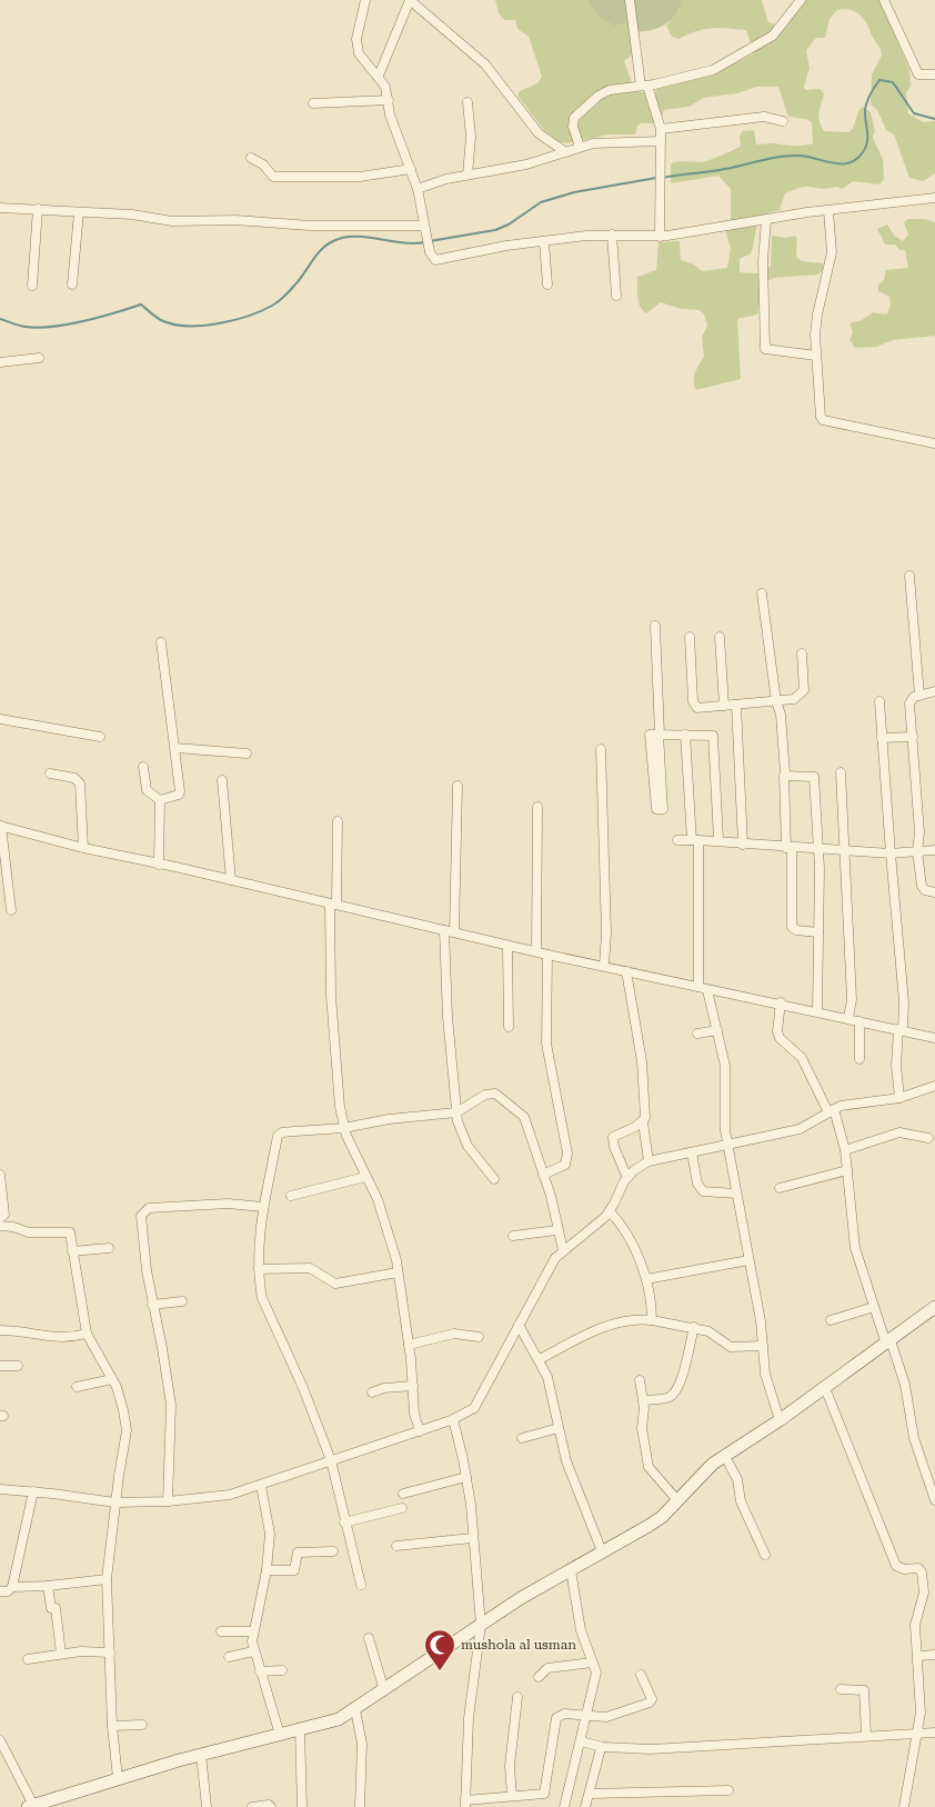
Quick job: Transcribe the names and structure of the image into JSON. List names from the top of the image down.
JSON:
{
  "places": {
    "mosque": ["mushola al usman"]
  }
}
